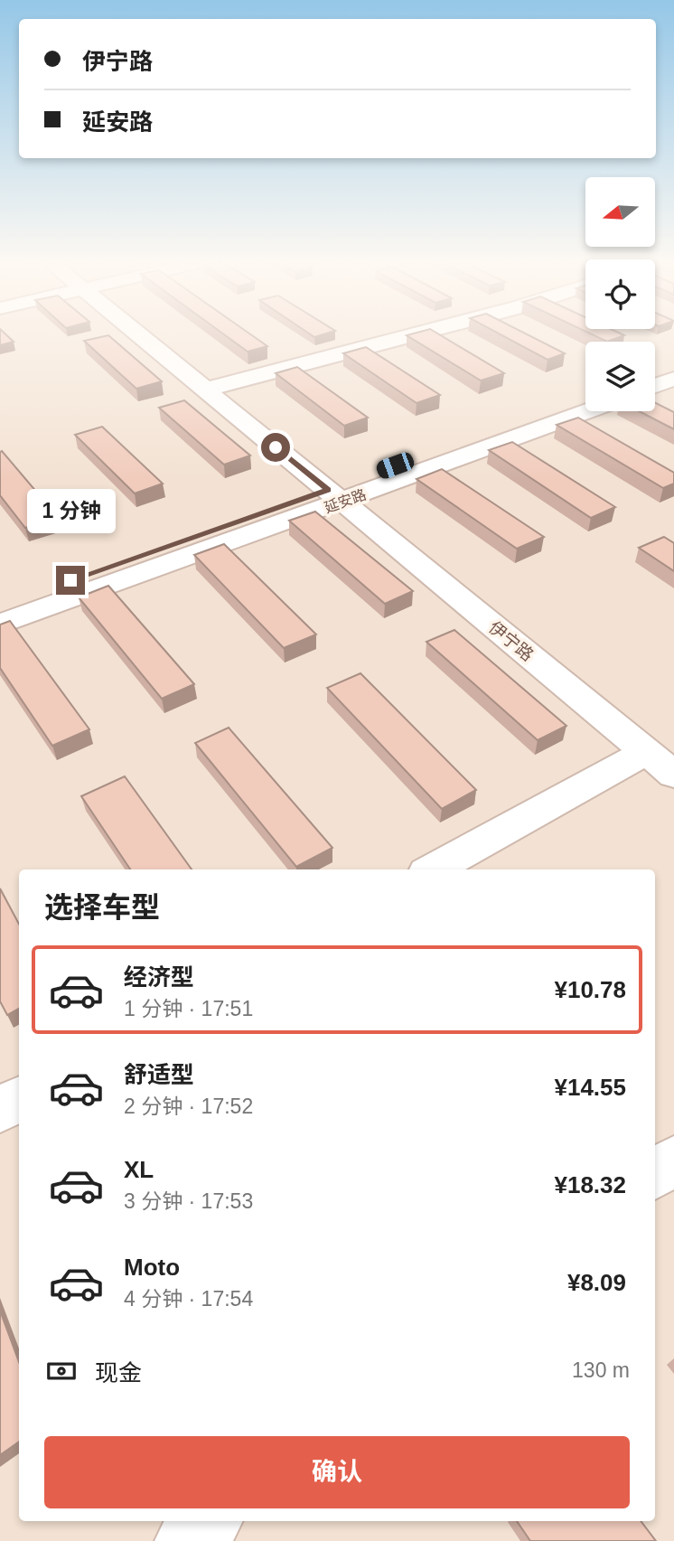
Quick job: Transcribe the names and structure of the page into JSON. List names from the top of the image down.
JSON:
{
  "streets": {
    "street": ["延安路", "伊宁路"]
  },
  "crossings": [
    ["延安路", "伊宁路"]
  ],
  "north": "left",
  "page": {
    "banner": ["伊宁路", "延安路"],
    "bubble": "1 分钟",
    "heading": "选择车型",
    "list": [
      {
        "name": "经济型",
        "note": "1 分钟 · 17:51",
        "value": "¥10.78"
      },
      {
        "name": "舒适型",
        "note": "2 分钟 · 17:52",
        "value": "¥14.55"
      },
      {
        "name": "XL",
        "note": "3 分钟 · 17:53",
        "value": "¥18.32"
      },
      {
        "name": "Moto",
        "note": "4 分钟 · 17:54",
        "value": "¥8.09"
      }
    ],
    "pay": ["现金", "130 m"],
    "buttons": "确认"
  }
}
